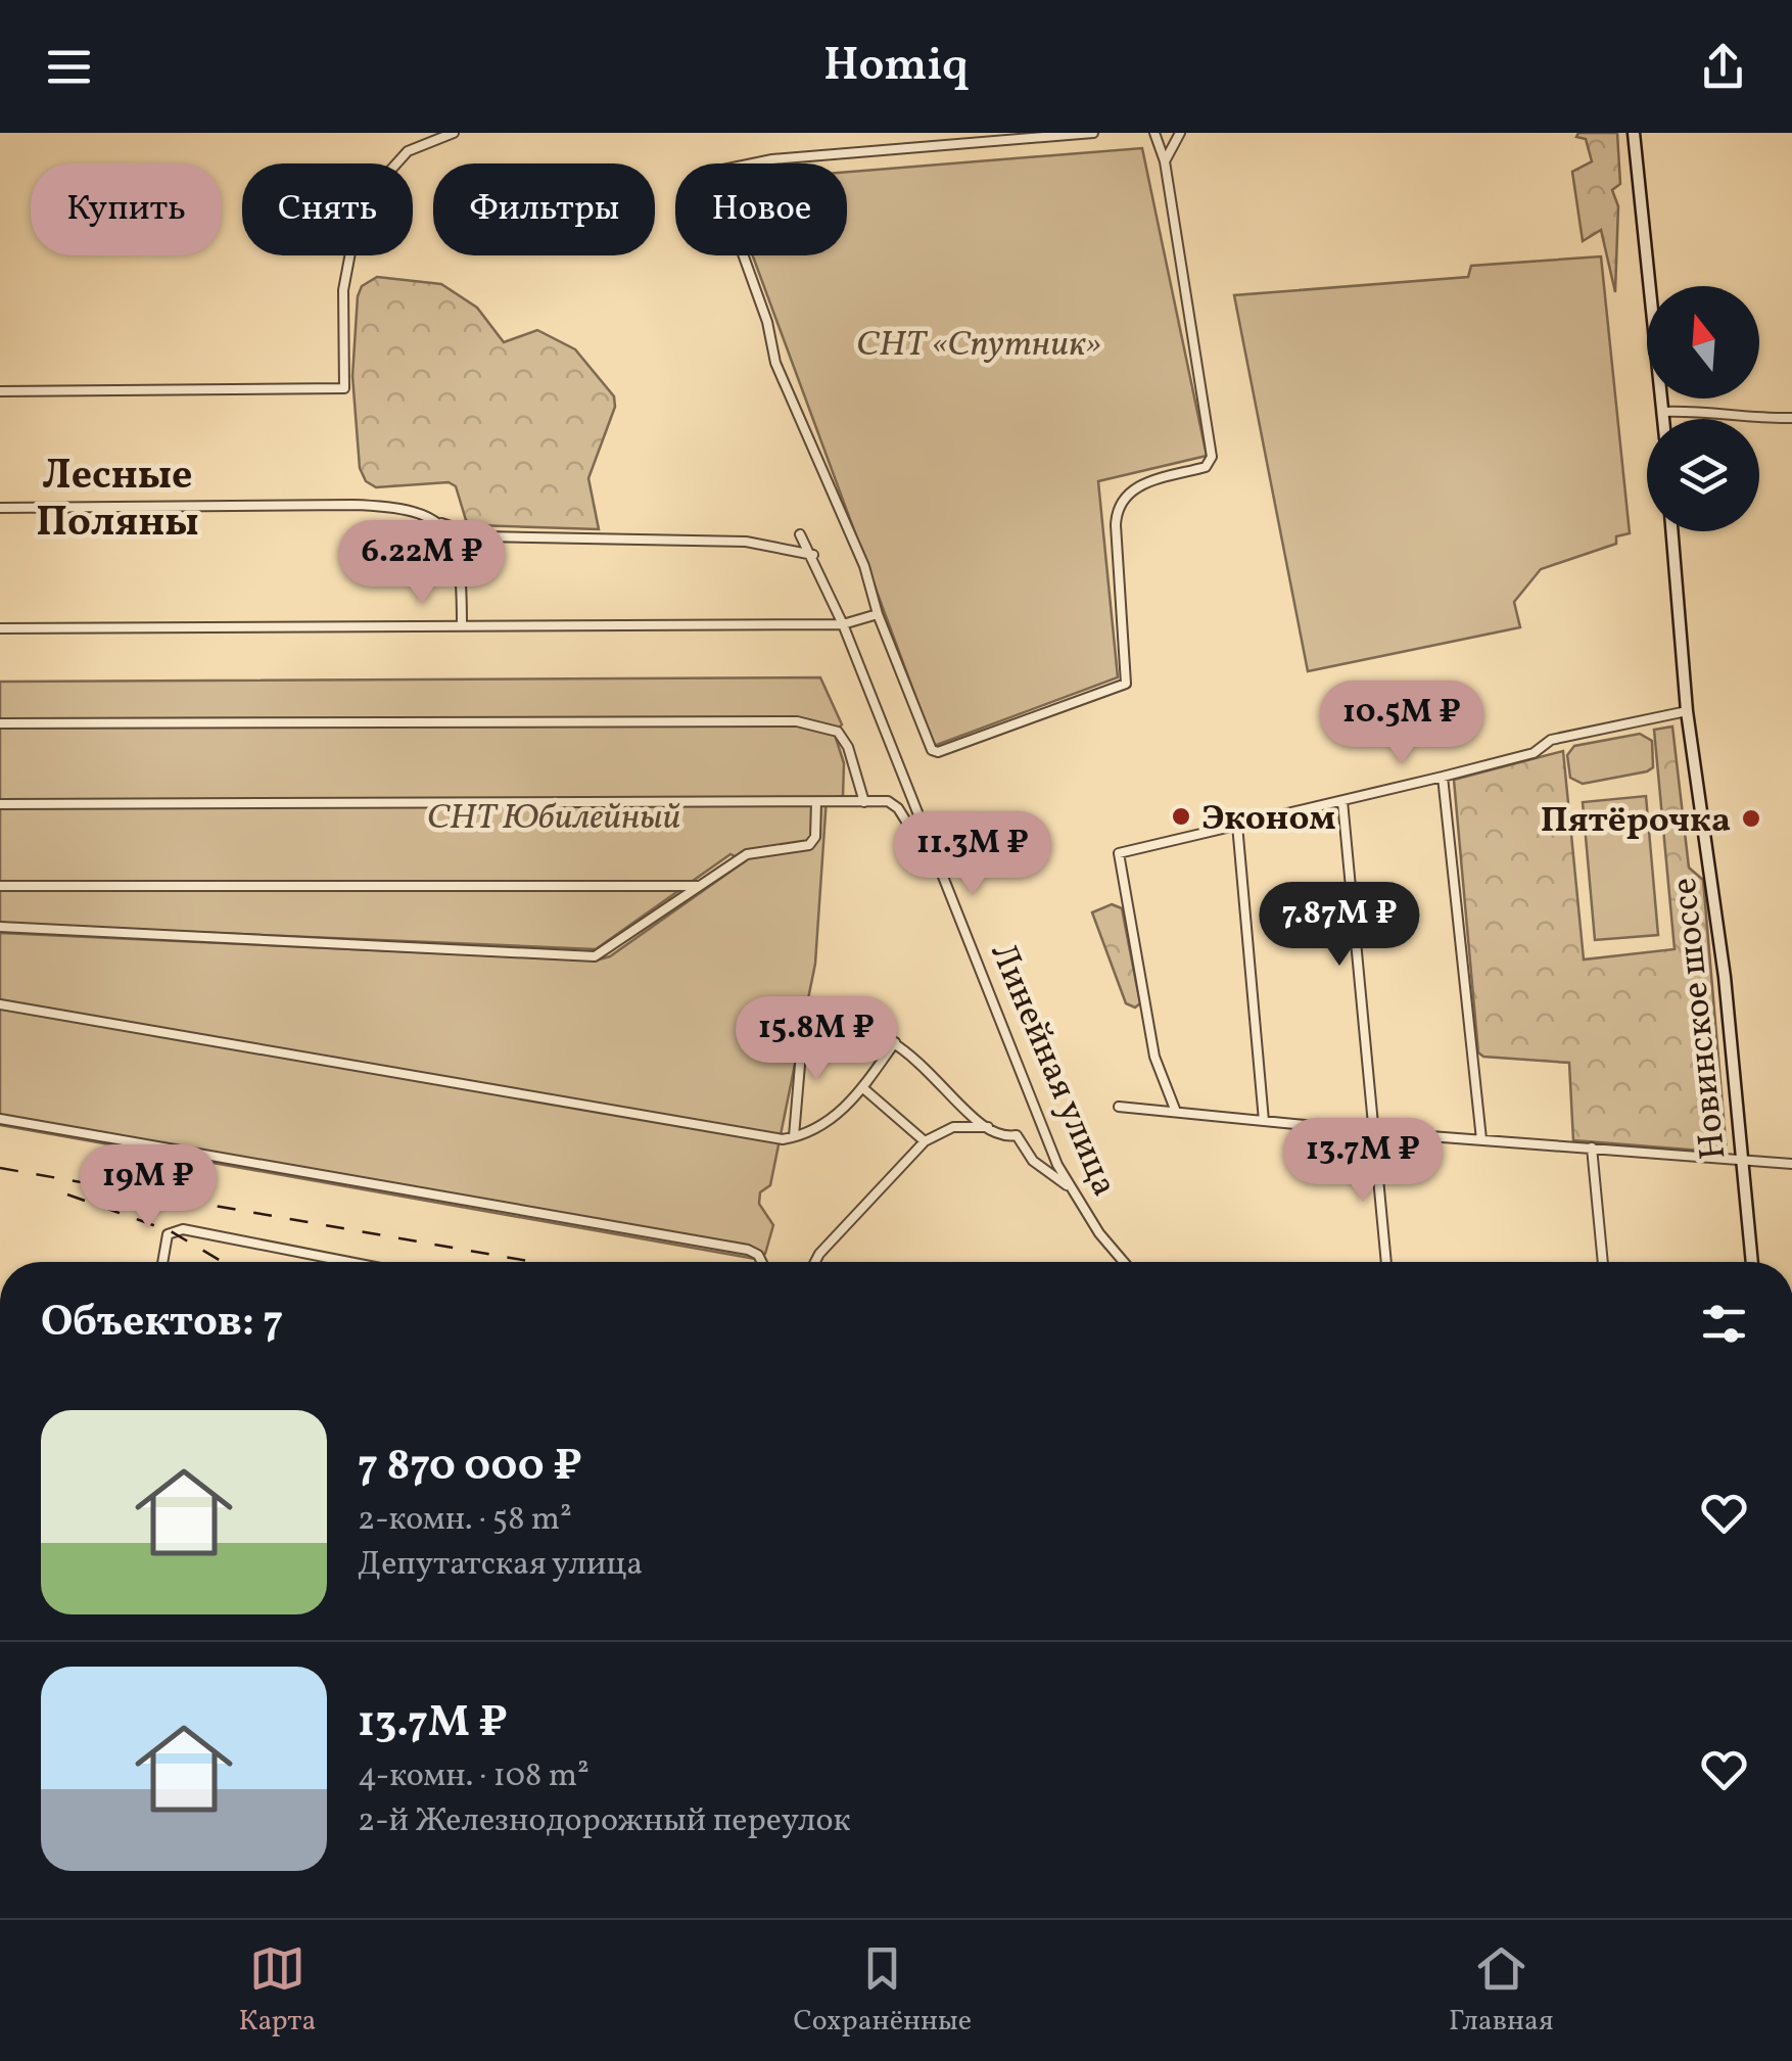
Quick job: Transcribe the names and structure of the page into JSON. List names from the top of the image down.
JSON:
{
  "streets": {
    "main road": ["Новинское шоссе"],
    "street": ["Линейная улица"]
  },
  "districts": ["Лесные Поляны"],
  "parks": ["СНТ «Спутник»", "СНТ Юбилейный"],
  "places": ["Эконом", "Пятёрочка"],
  "north": "top",
  "page": {
    "header": "Homiq",
    "chip": [
      "Купить",
      "Снять",
      "Фильтры",
      "Новое"
    ],
    "price": [
      "6.22M ₽",
      "10.5M ₽",
      "11.3M ₽",
      "7.87M ₽",
      "15.8M ₽",
      "13.7M ₽",
      "19M ₽"
    ],
    "heading": "Объектов: 7",
    "list": [
      {
        "name": "7 870 000 ₽",
        "note": "2-комн. · 58 m² · Депутатская улица"
      },
      {
        "name": "13.7M ₽",
        "note": "4-комн. · 108 m² · 2-й Железнодорожный переулок"
      }
    ],
    "tabs": ["Карта", "Сохранённые", "Главная"]
  }
}
